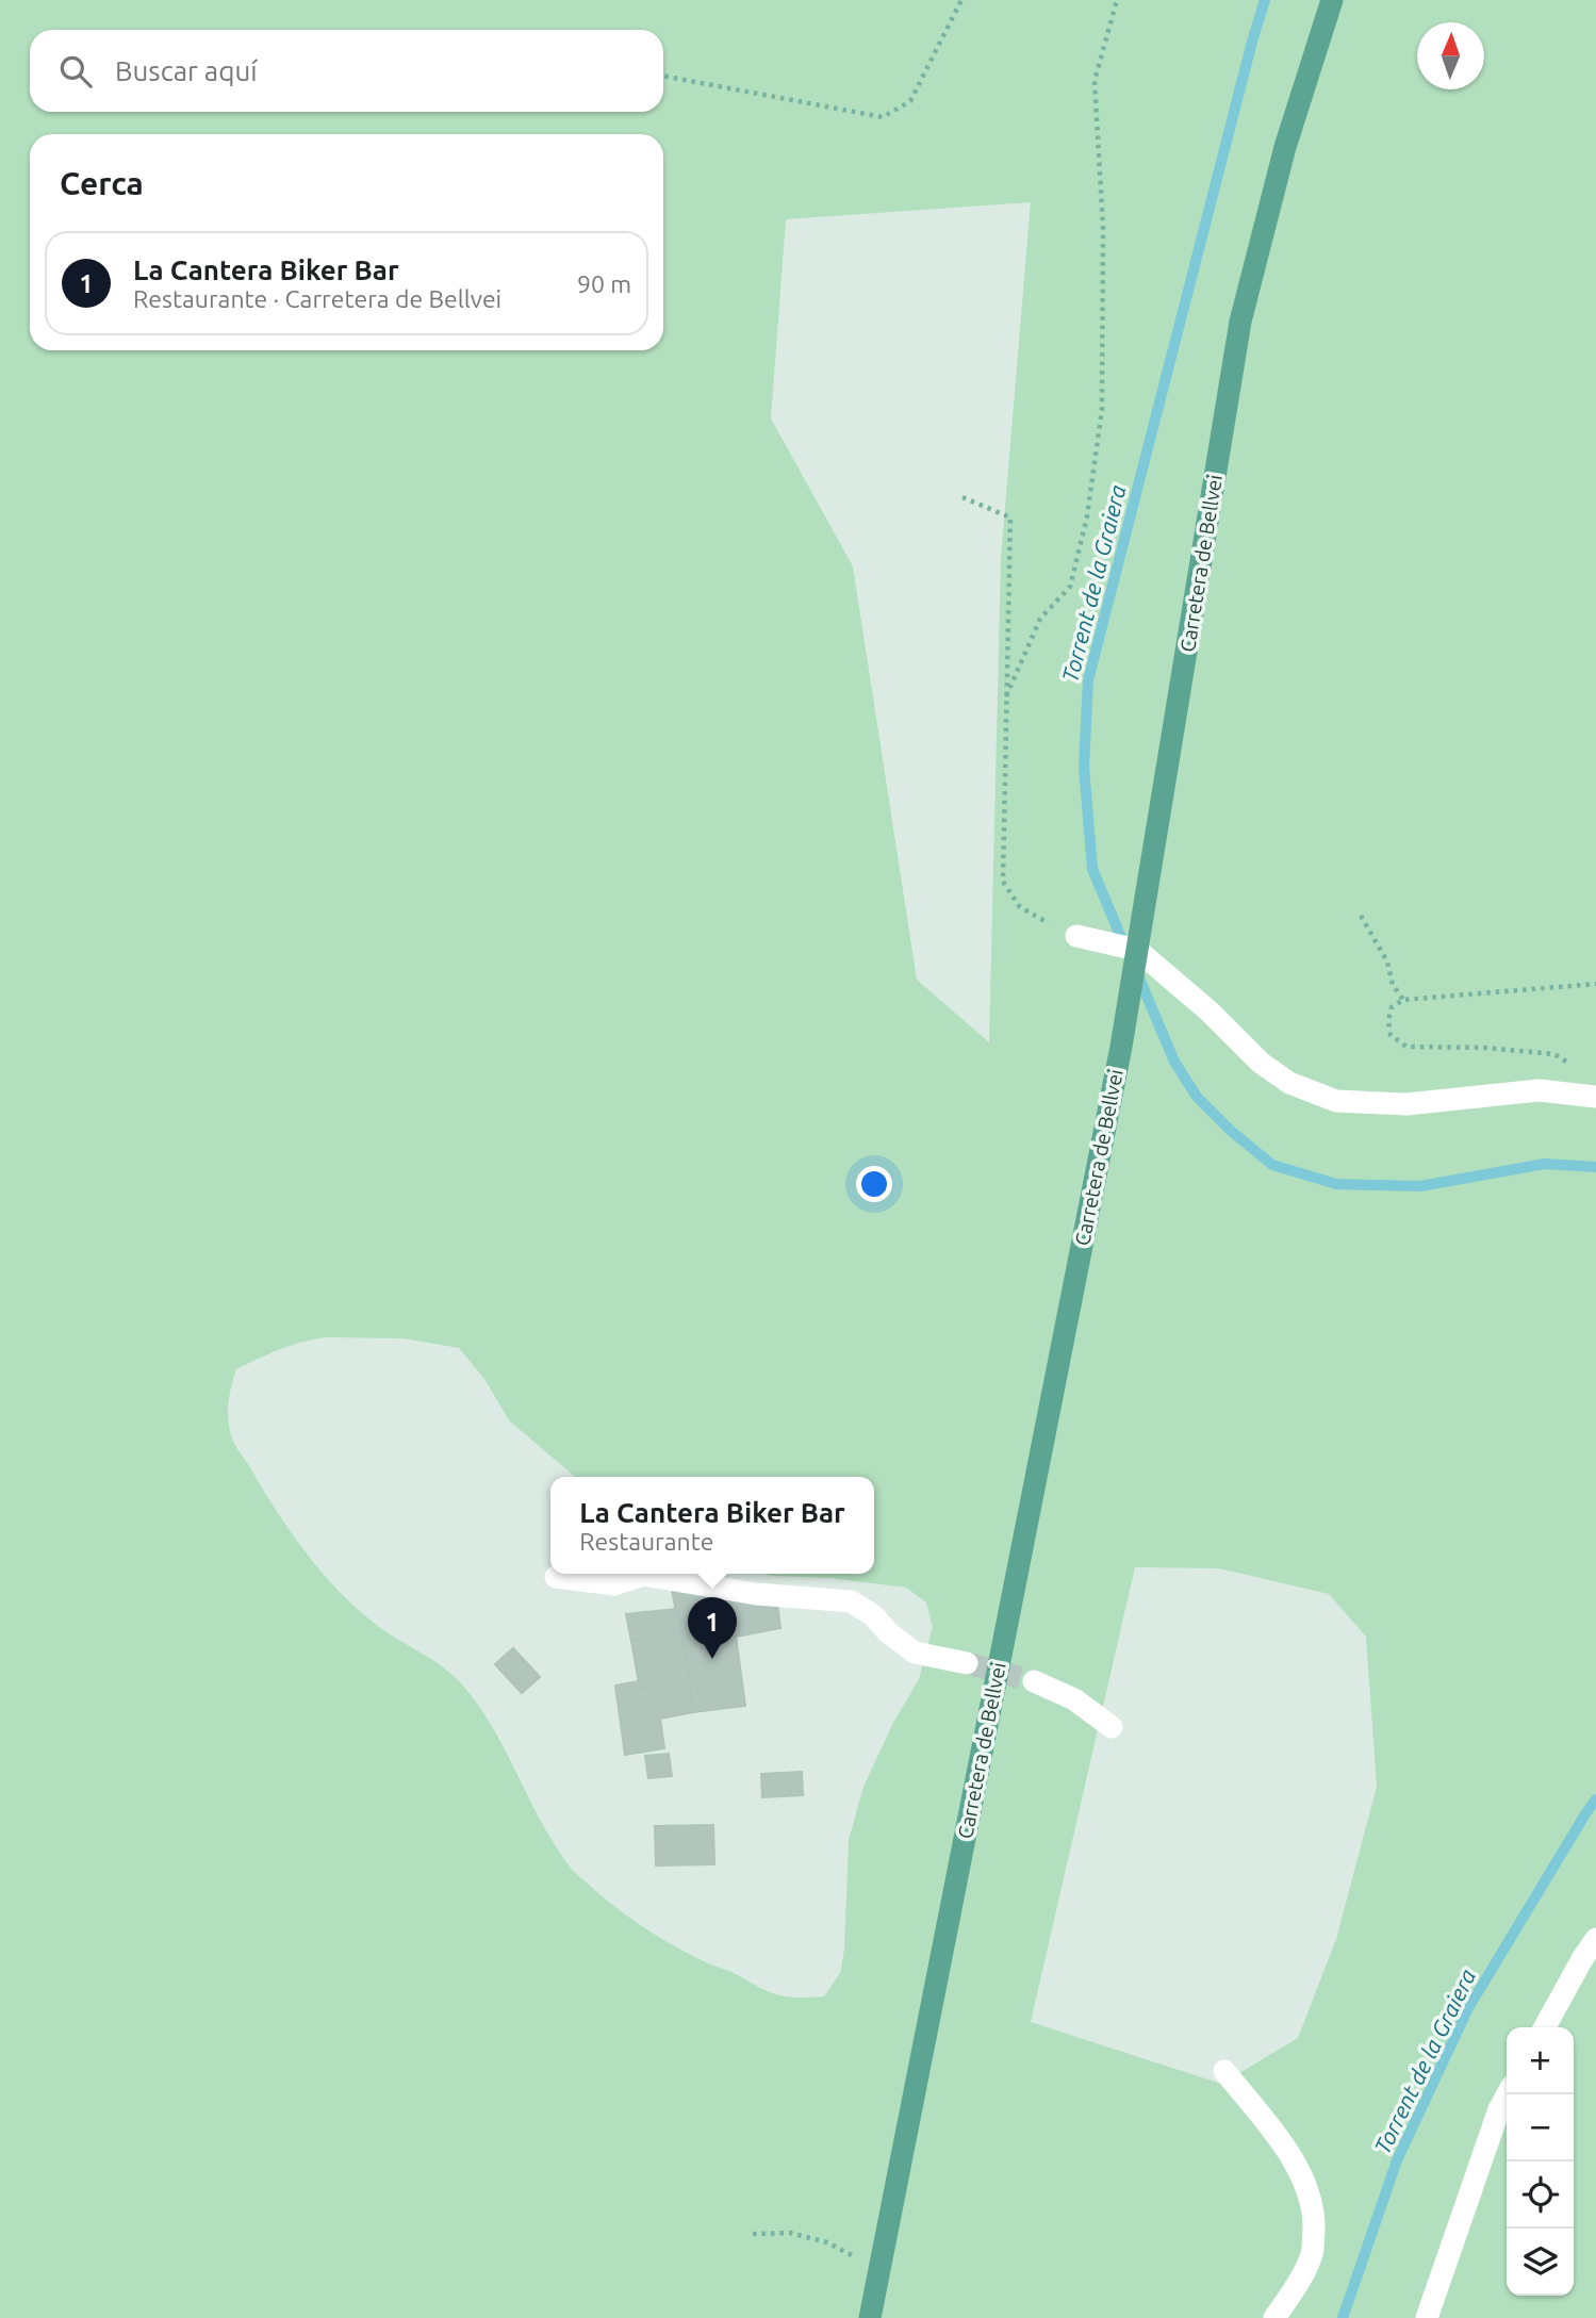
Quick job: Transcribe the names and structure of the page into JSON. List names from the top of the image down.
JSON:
{
  "streets": {
    "main road": ["Carretera de Bellvei"]
  },
  "water": ["Torrent de la Graiera"],
  "north": "top",
  "page": {
    "search": "Buscar aquí",
    "heading": "Cerca",
    "list": [
      {
        "mark": "1",
        "name": "La Cantera Biker Bar",
        "note": "Restaurante · Carretera de Bellvei",
        "value": "90 m"
      }
    ],
    "popup": ["La Cantera Biker Bar", "Restaurante"],
    "pins": "1",
    "map_buttons": ["+", "−"]
  }
}
